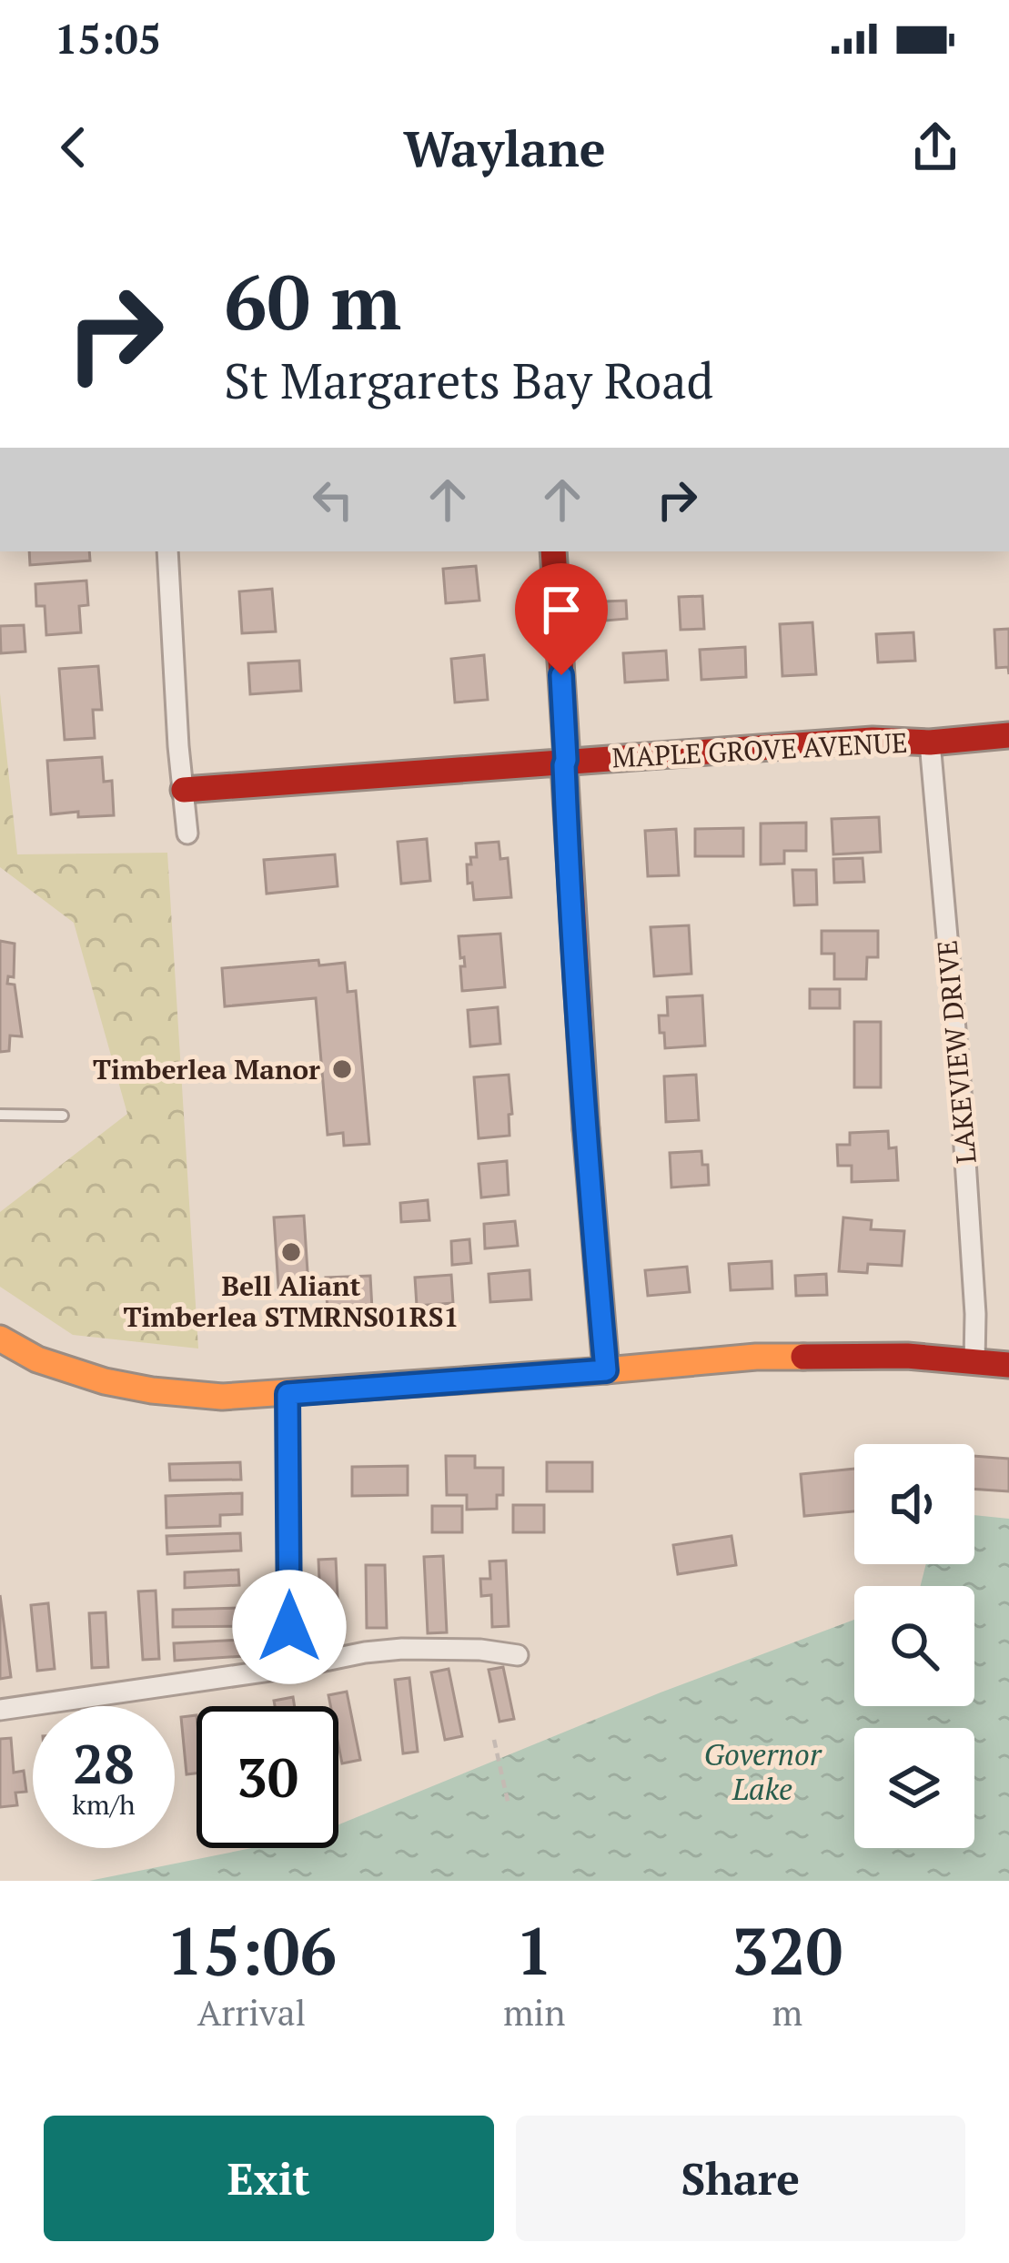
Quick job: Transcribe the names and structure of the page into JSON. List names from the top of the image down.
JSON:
{
  "streets": {
    "street": ["MAPLE GROVE AVENUE", "LAKEVIEW DRIVE"]
  },
  "crossings": [
    ["MAPLE GROVE AVENUE", "LAKEVIEW DRIVE"]
  ],
  "water": ["Governor Lake"],
  "places": ["Timberlea Manor", "Bell Aliant Timberlea STMRNS01RS1"],
  "page": {
    "status": "15:05",
    "header": "Waylane",
    "turn": ["60 m", "St Margarets Bay Road"],
    "speed": "28 km/h",
    "limit": "30",
    "eta": [
      "15:06",
      "Arrival",
      "1",
      "min",
      "320",
      "m"
    ],
    "buttons": ["Exit", "Share"]
  }
}
